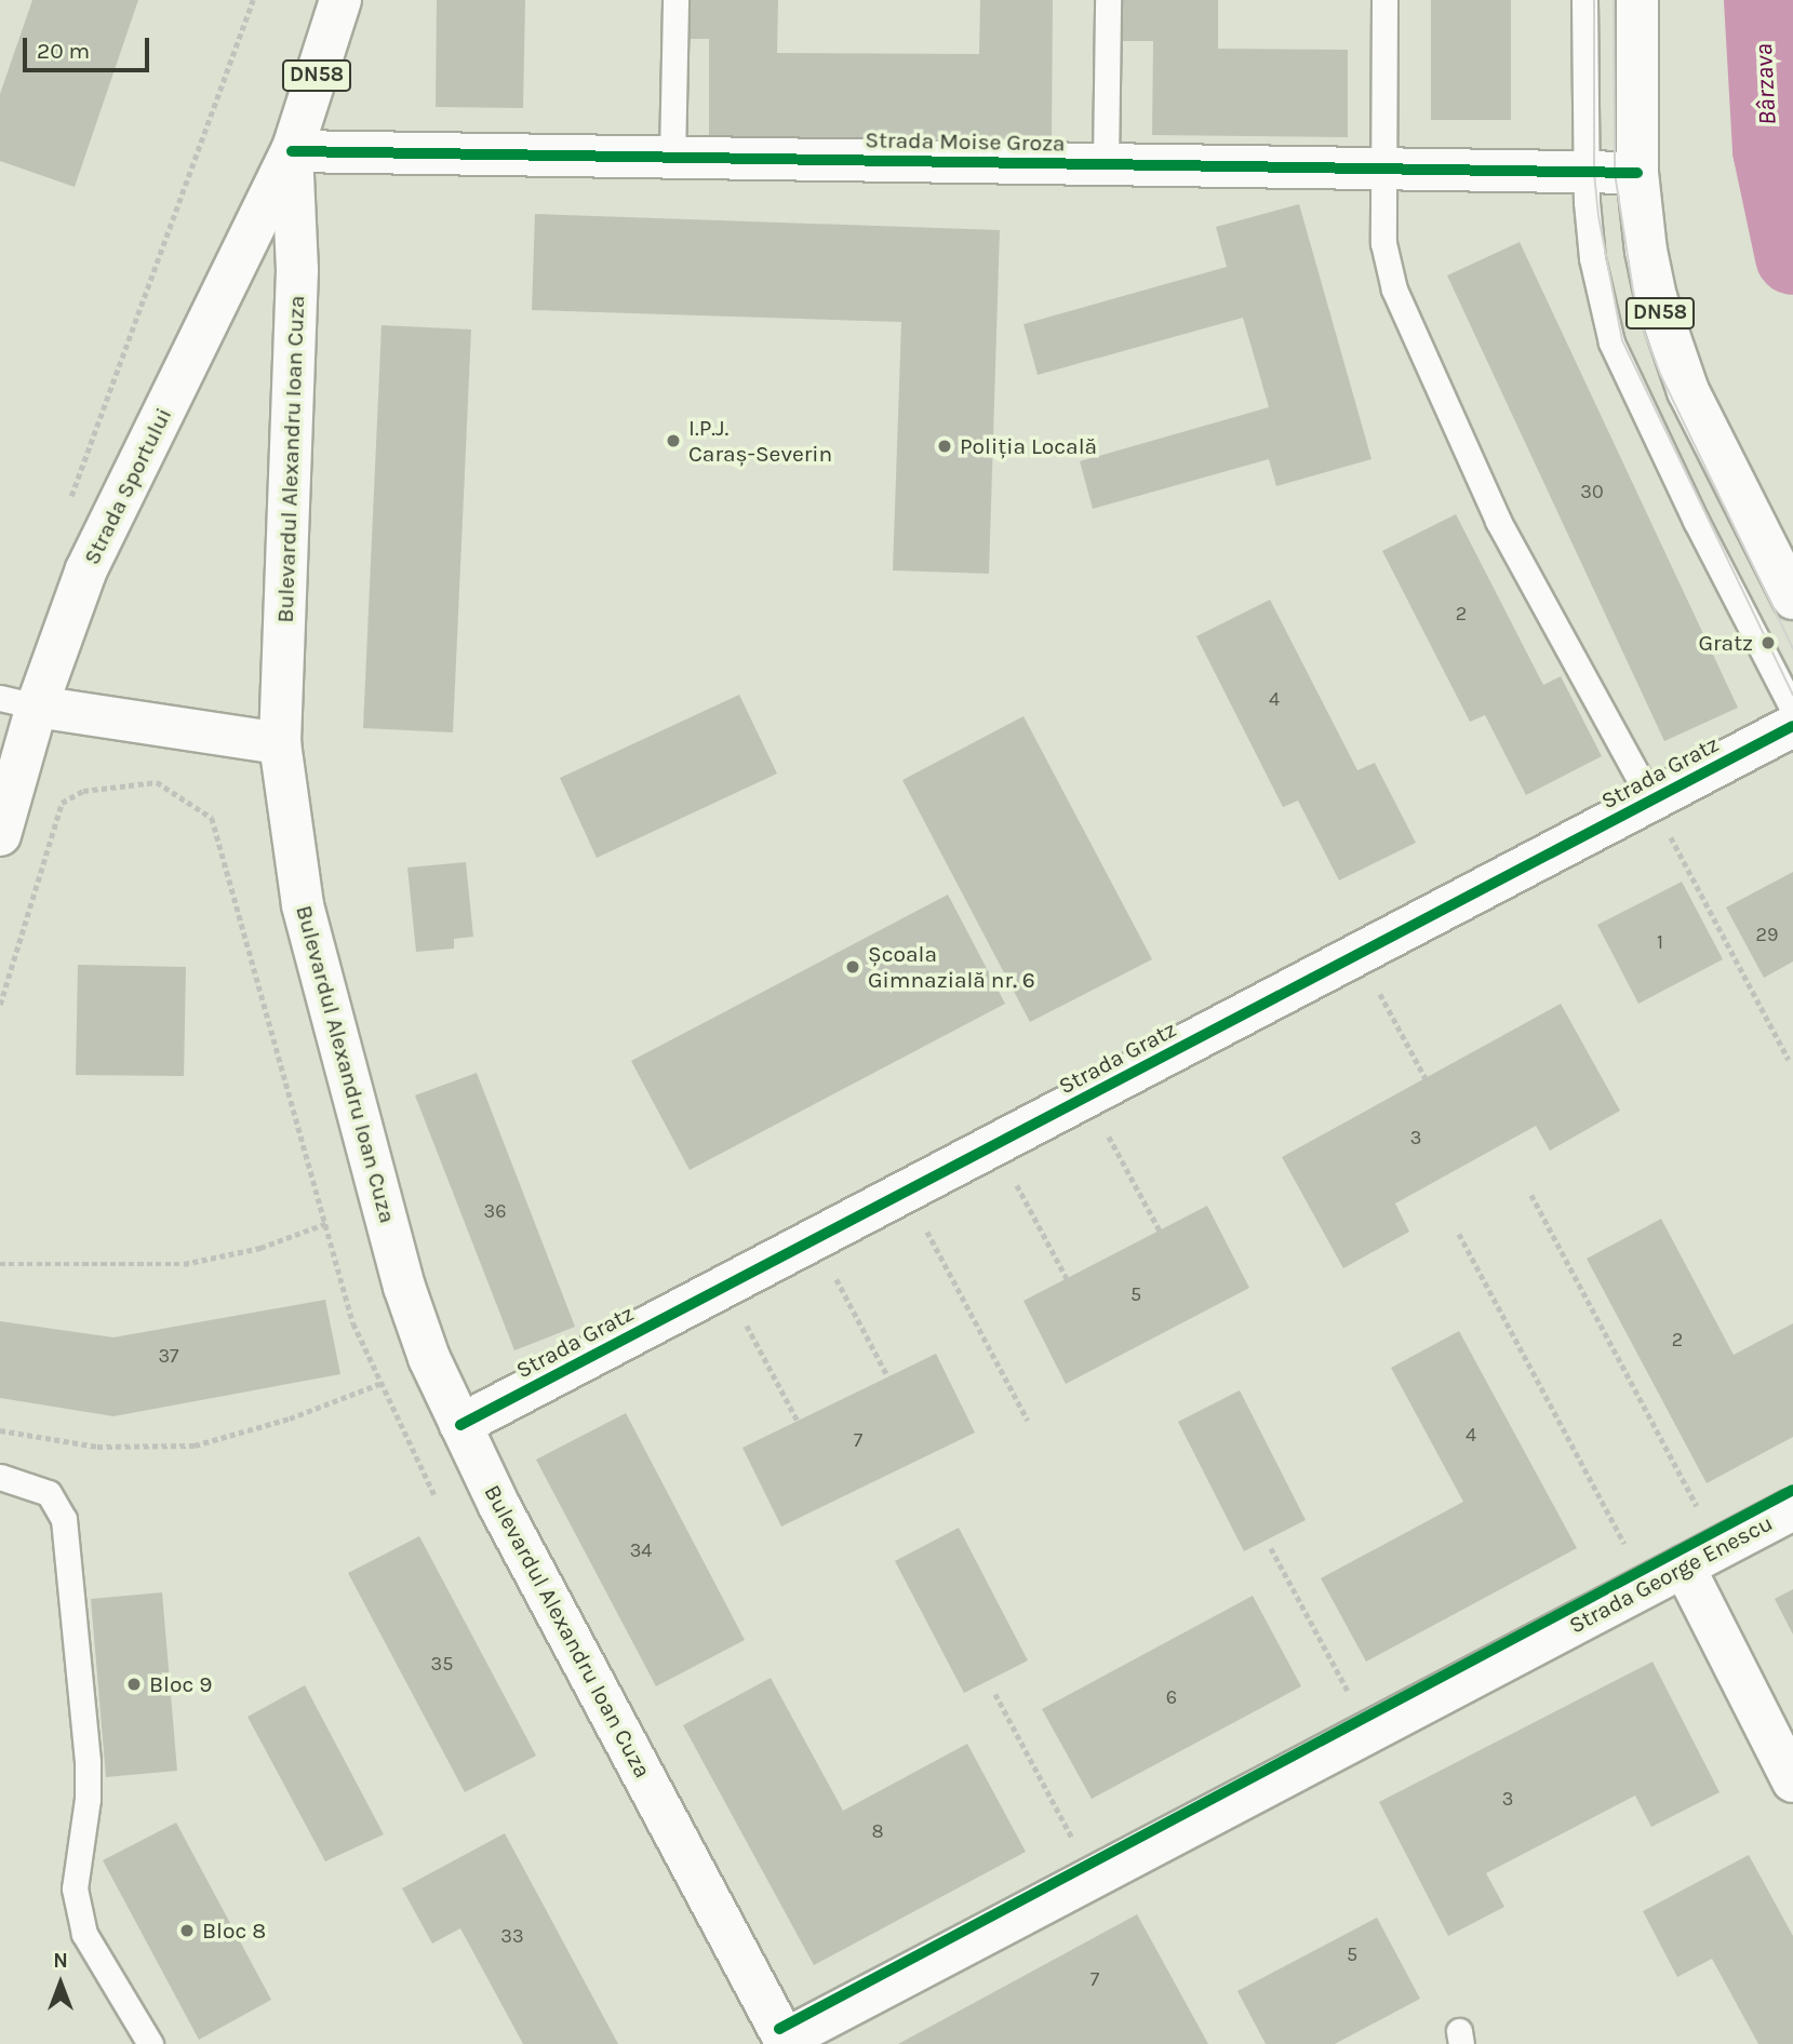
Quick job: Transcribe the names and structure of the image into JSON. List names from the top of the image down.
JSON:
{
  "streets": {
    "street": [
      "DN58",
      "Strada Moise Groza",
      "Bulevardul Alexandru Ioan Cuza",
      "Strada Sportului",
      "Strada Gratz",
      "Strada George Enescu"
    ]
  },
  "crossings": [
    ["DN58", "Strada Moise Groza"],
    ["Strada Moise Groza", "Bulevardul Alexandru Ioan Cuza"],
    ["Strada Moise Groza", "Strada Sportului"],
    ["Bulevardul Alexandru Ioan Cuza", "Strada Sportului"],
    ["Bulevardul Alexandru Ioan Cuza", "Strada Gratz"],
    ["Bulevardul Alexandru Ioan Cuza", "Strada George Enescu"]
  ],
  "water": ["Bârzava"],
  "places": [
    "I.P.J. Caraș-Severin",
    "Poliția Locală",
    "Gratz",
    "Școala Gimnazială nr. 6",
    "Bloc 9",
    "Bloc 8"
  ],
  "house_numbers": [
    "30",
    "2",
    "4",
    "29",
    "1",
    "3",
    "36",
    "5",
    "2",
    "37",
    "4",
    "7",
    "34",
    "35",
    "6",
    "3",
    "8",
    "33",
    "5",
    "7"
  ],
  "scale_bar": "20 m",
  "north": "top"
}
